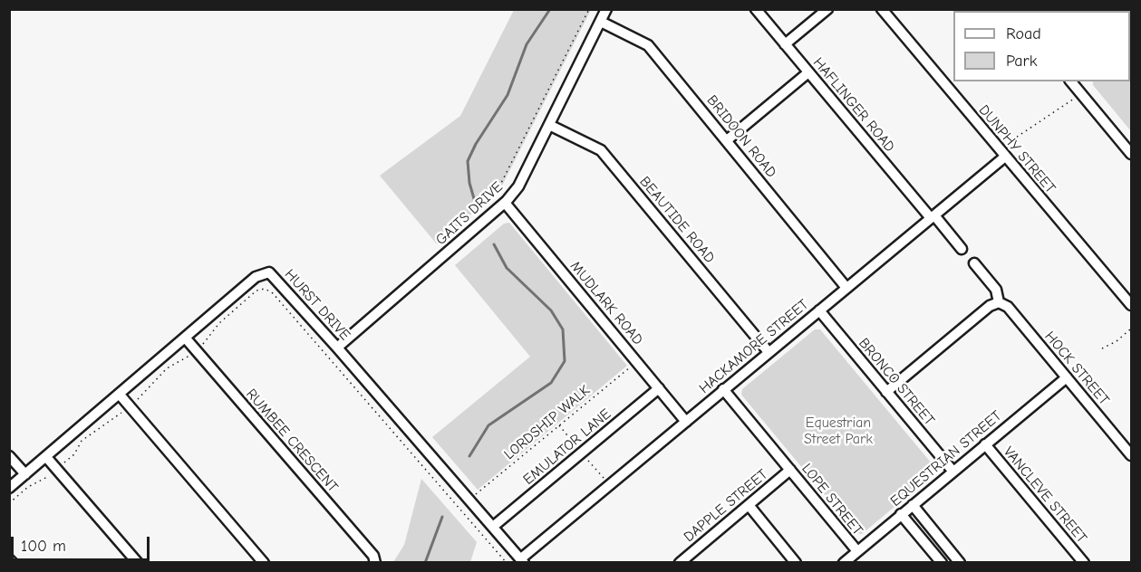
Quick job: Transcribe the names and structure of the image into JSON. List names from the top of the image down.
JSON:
{
  "streets": {
    "street": [
      "HAFLINGER ROAD",
      "BRIDOON ROAD",
      "DUNPHY STREET",
      "GAITS DRIVE",
      "BEAUTIDE ROAD",
      "MUDLARK ROAD",
      "HURST DRIVE",
      "HACKAMORE STREET",
      "HOCK STREET",
      "BRONCO STREET",
      "RUMBEE CRESCENT",
      "EMULATOR LANE",
      "EQUESTRIAN STREET",
      "VANCLEVE STREET",
      "LOPE STREET",
      "DAPPLE STREET"
    ],
    "path": ["LORDSHIP WALK"]
  },
  "crossings": [
    ["HAFLINGER ROAD", "HACKAMORE STREET"],
    ["BRIDOON ROAD", "GAITS DRIVE"],
    ["BRIDOON ROAD", "HACKAMORE STREET"],
    ["DUNPHY STREET", "HACKAMORE STREET"],
    ["GAITS DRIVE", "BEAUTIDE ROAD"],
    ["GAITS DRIVE", "MUDLARK ROAD"],
    ["GAITS DRIVE", "HURST DRIVE"],
    ["BEAUTIDE ROAD", "HACKAMORE STREET"],
    ["MUDLARK ROAD", "HACKAMORE STREET"],
    ["MUDLARK ROAD", "LORDSHIP WALK"],
    ["MUDLARK ROAD", "EMULATOR LANE"],
    ["HURST DRIVE", "HACKAMORE STREET"],
    ["HURST DRIVE", "LORDSHIP WALK"],
    ["HURST DRIVE", "RUMBEE CRESCENT"],
    ["HURST DRIVE", "EMULATOR LANE"],
    ["HACKAMORE STREET", "BRONCO STREET"],
    ["HACKAMORE STREET", "LOPE STREET"],
    ["HOCK STREET", "EQUESTRIAN STREET"],
    ["BRONCO STREET", "EQUESTRIAN STREET"],
    ["EQUESTRIAN STREET", "VANCLEVE STREET"],
    ["EQUESTRIAN STREET", "LOPE STREET"],
    ["LOPE STREET", "DAPPLE STREET"]
  ],
  "parks": ["Equestrian Street Park"],
  "legend": ["Road", "Park"],
  "scale_bar": "100 m"
}
